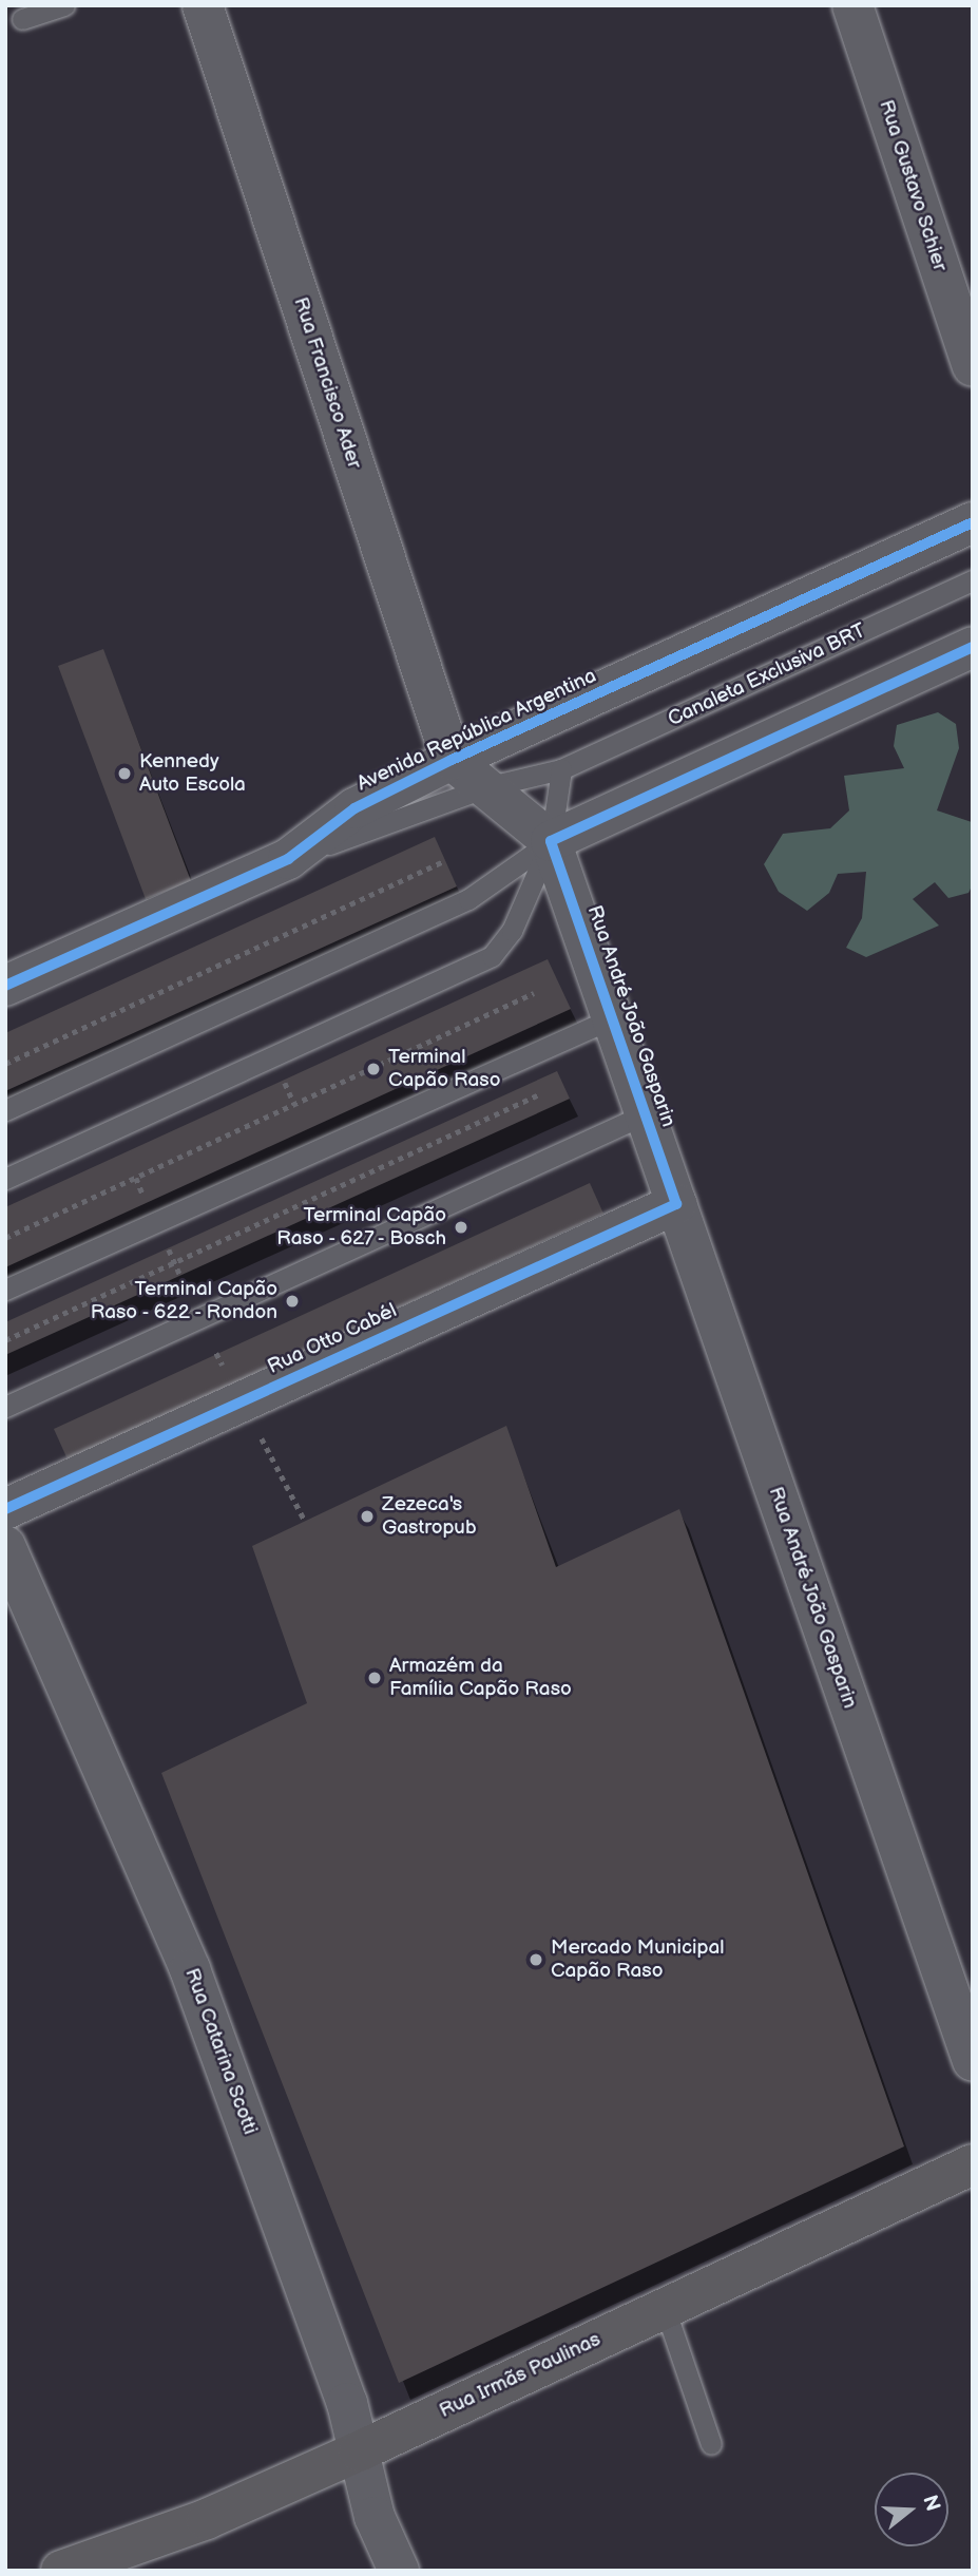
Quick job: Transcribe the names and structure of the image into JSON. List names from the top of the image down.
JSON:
{
  "streets": {
    "main road": ["Rua Irmãs Paulinas"],
    "street": [
      "Rua Gustavo Schier",
      "Rua Francisco Ader",
      "Avenida República Argentina",
      "Rua André João Gasparin",
      "Rua Otto Cabél",
      "Rua Catarina Scotti"
    ],
    "lane": ["Canaleta Exclusiva BRT"]
  },
  "crossings": [
    ["Rua Francisco Ader", "Avenida República Argentina"],
    ["Canaleta Exclusiva BRT", "Avenida República Argentina"],
    ["Rua André João Gasparin", "Rua Otto Cabél"],
    ["Rua Catarina Scotti", "Rua Irmãs Paulinas"]
  ],
  "places": [
    "Kennedy Auto Escola",
    "Terminal Capão Raso",
    "Terminal Capão Raso - 627 - Bosch",
    "Terminal Capão Raso - 622 - Rondon",
    "Zezeca's Gastropub",
    "Armazém da Família Capão Raso",
    "Mercado Municipal Capão Raso"
  ],
  "north": "right"
}
